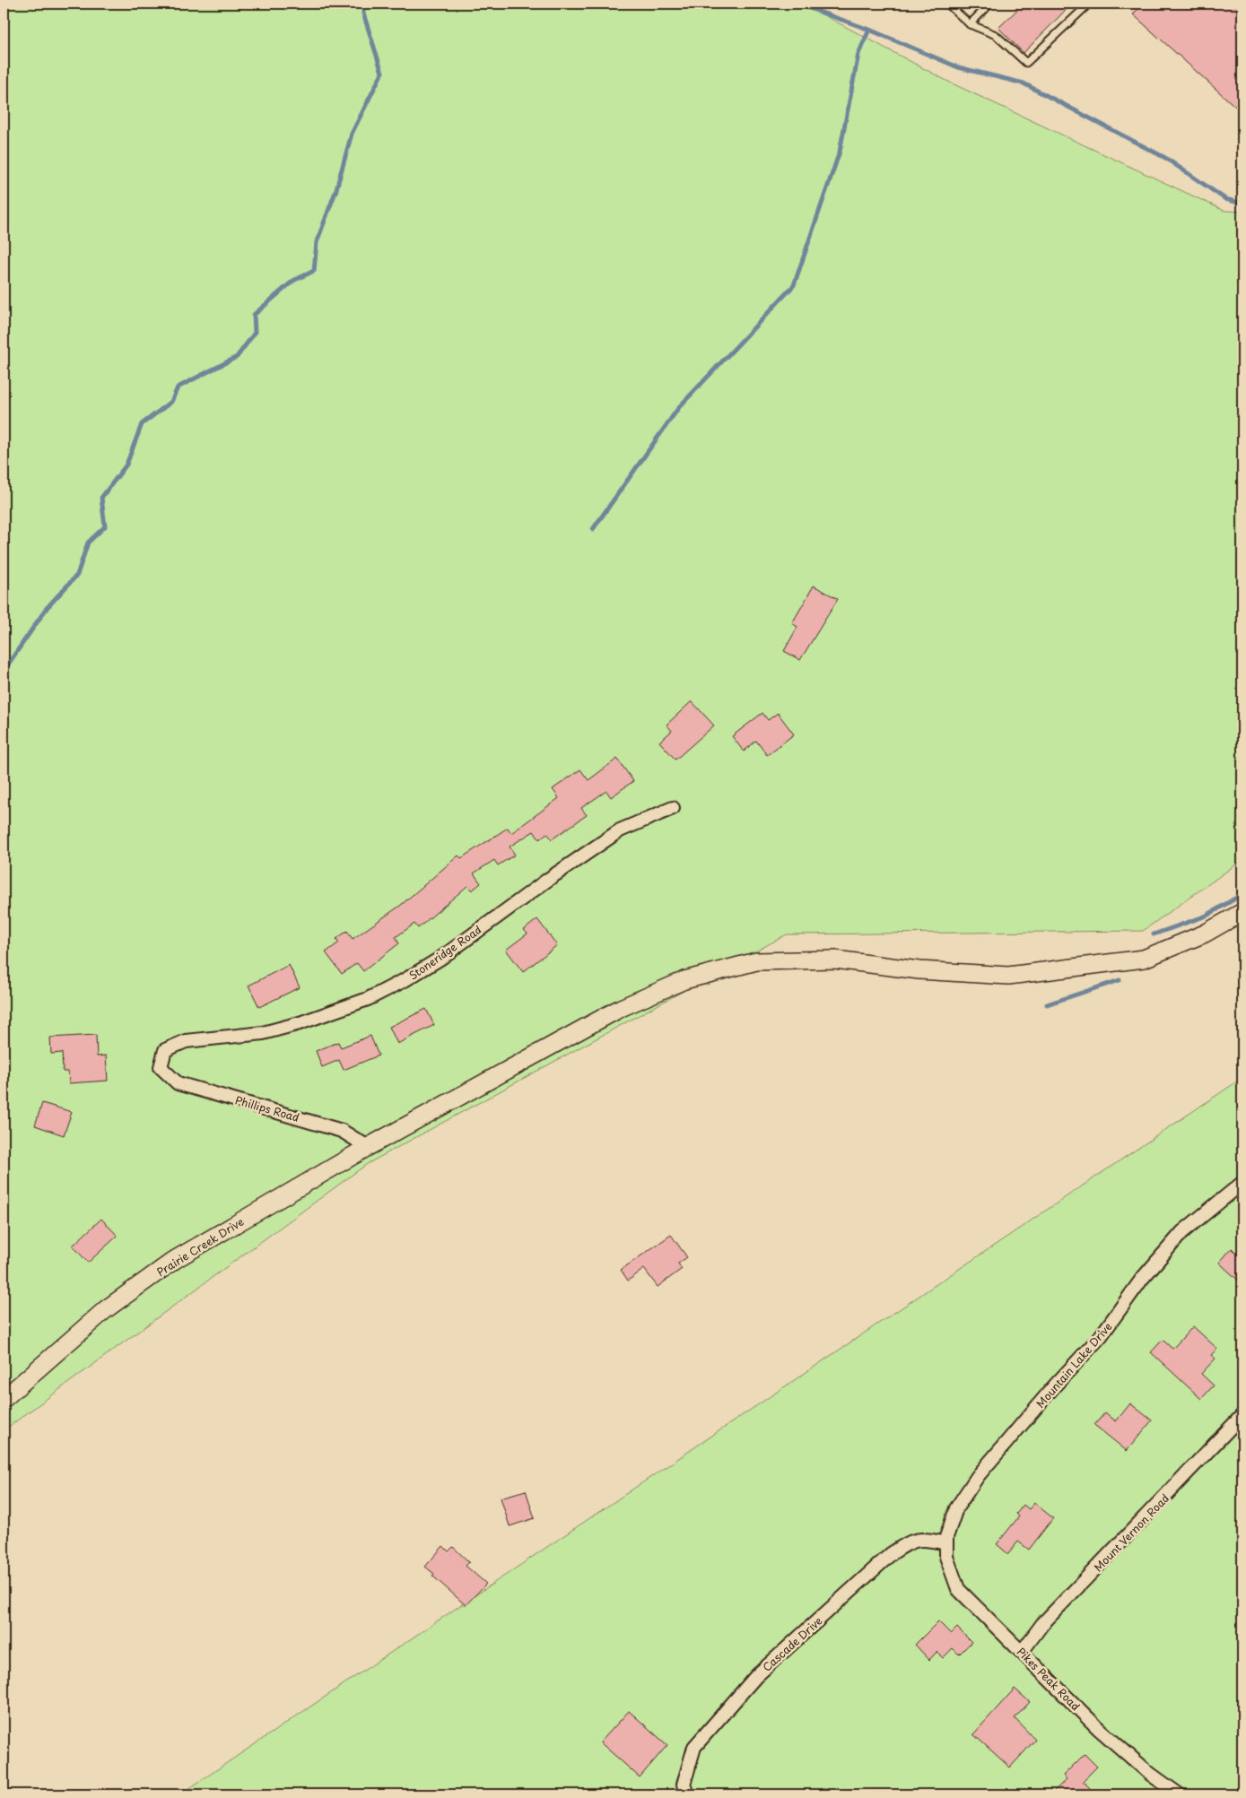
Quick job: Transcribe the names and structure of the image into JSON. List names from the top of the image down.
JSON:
{
  "streets": {
    "main road": ["Prairie Creek Drive"],
    "street": [
      "Stoneridge Road",
      "Phillips Road",
      "Mountain Lake Drive",
      "Mount Vernon Road",
      "Cascade Drive",
      "Pikes Peak Road"
    ]
  },
  "crossings": [
    ["Stoneridge Road", "Phillips Road"],
    ["Phillips Road", "Prairie Creek Drive"],
    ["Mountain Lake Drive", "Cascade Drive"],
    ["Mountain Lake Drive", "Pikes Peak Road"],
    ["Mount Vernon Road", "Pikes Peak Road"],
    ["Cascade Drive", "Pikes Peak Road"]
  ]
}
